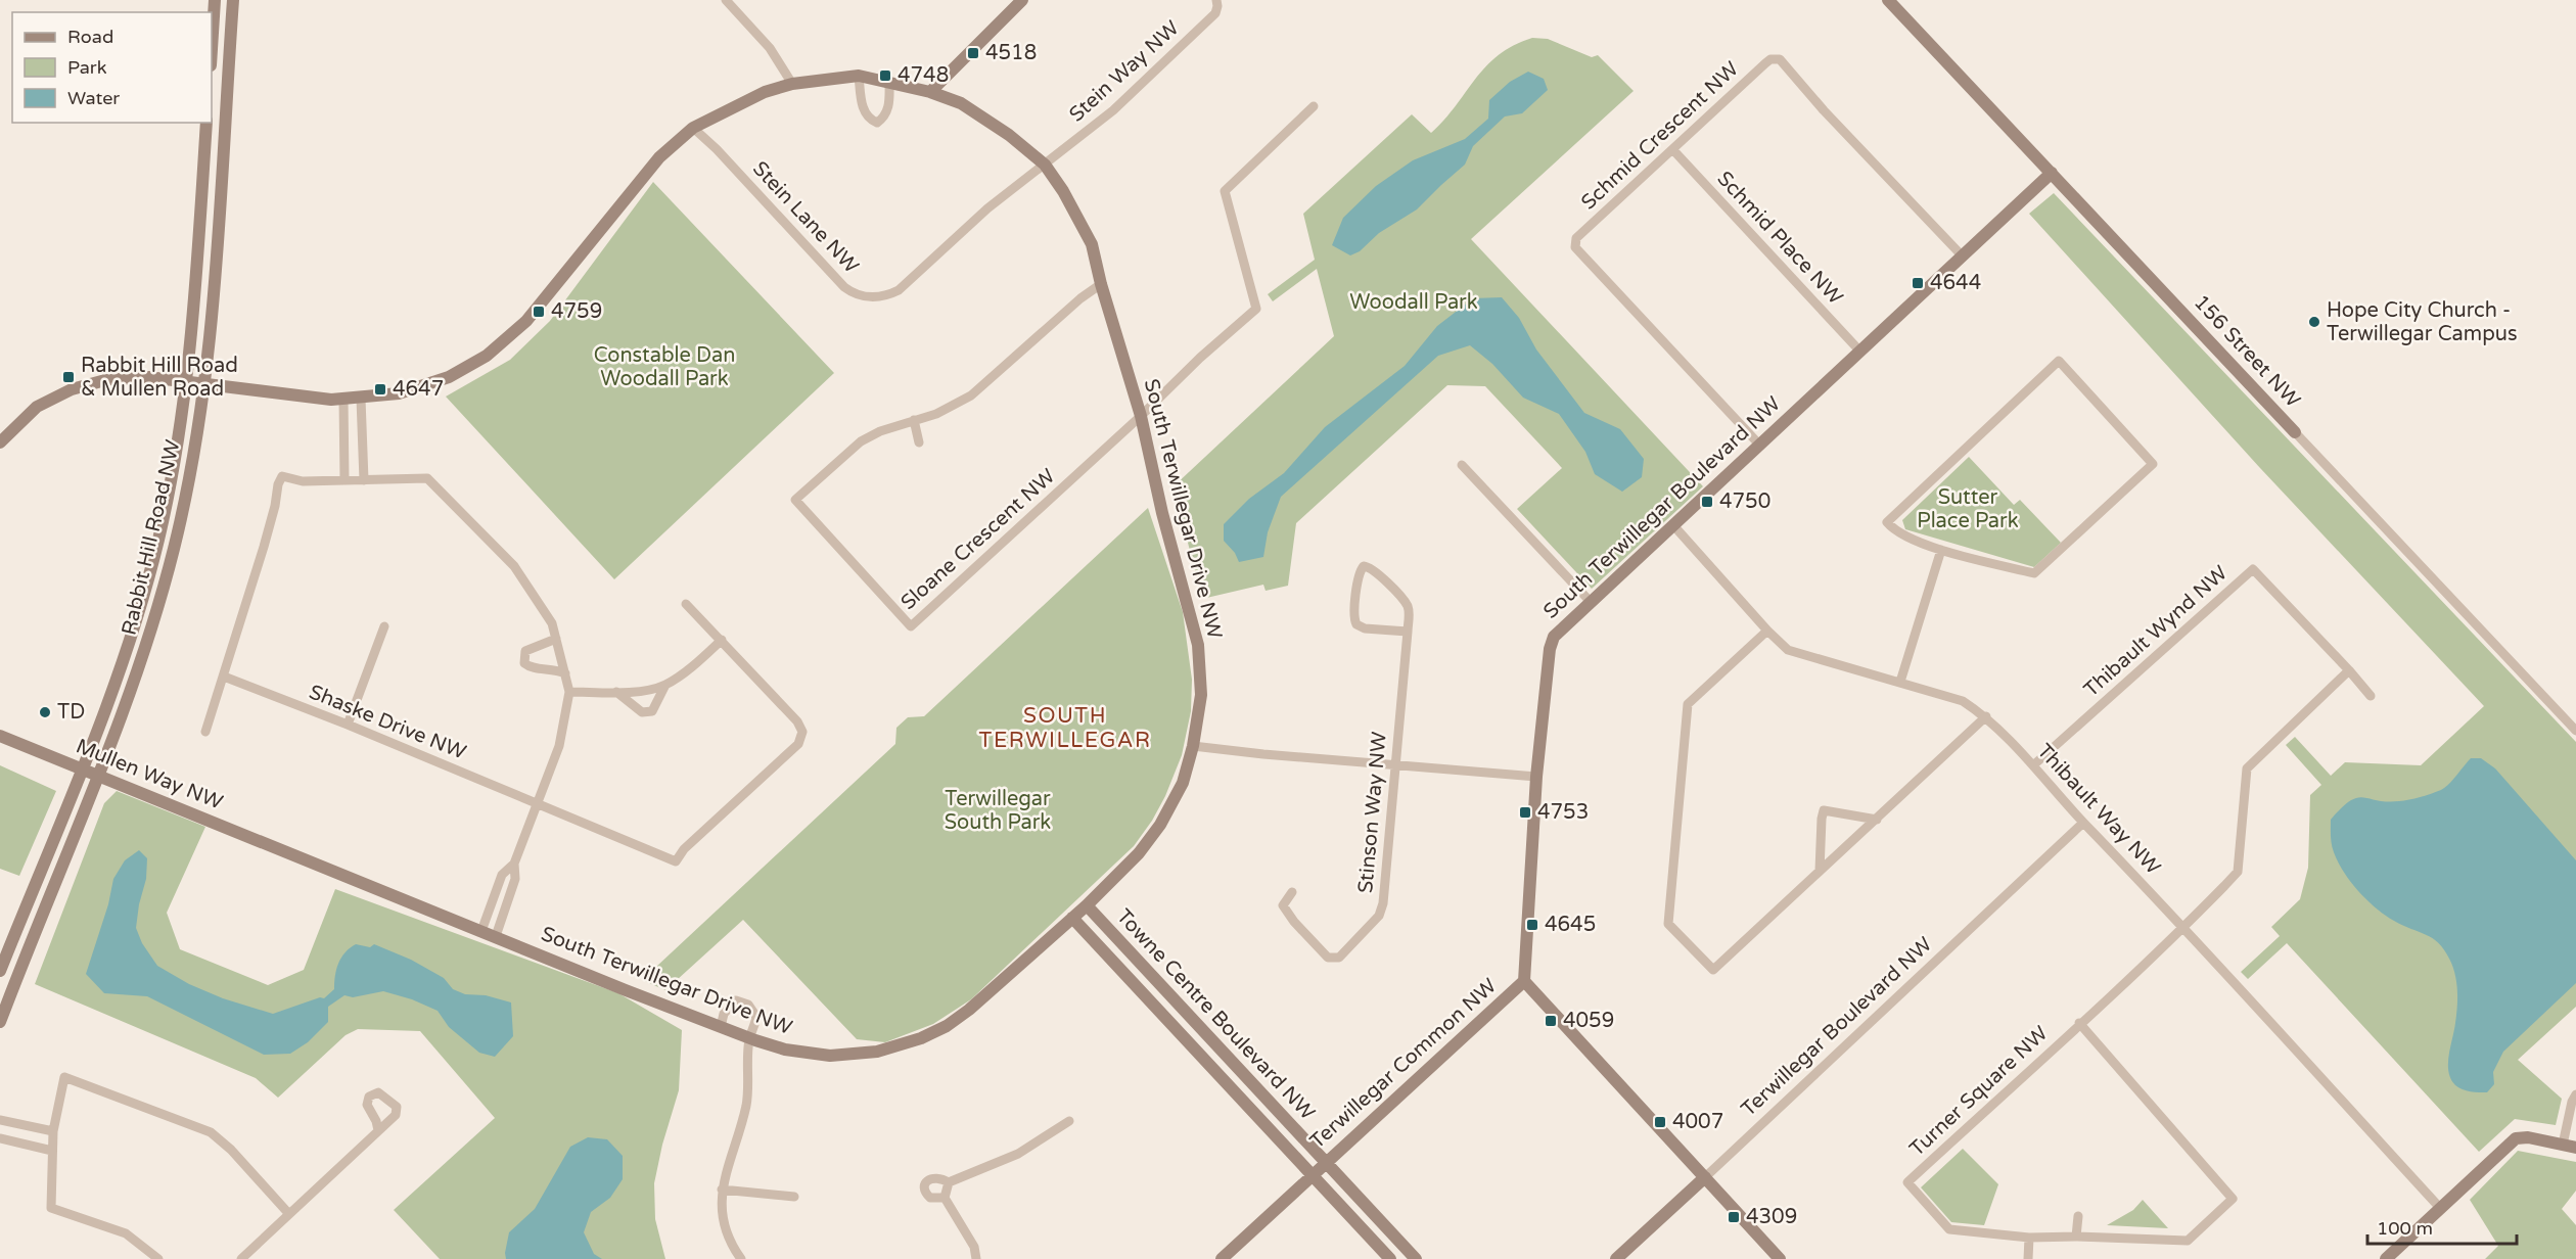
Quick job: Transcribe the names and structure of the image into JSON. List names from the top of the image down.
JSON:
{
  "streets": {
    "street": [
      "Stein Way NW",
      "Schmid Crescent NW",
      "Stein Lane NW",
      "Schmid Place NW",
      "156 Street NW",
      "South Terwillegar Boulevard NW",
      "South Terwillegar Drive NW",
      "Rabbit Hill Road NW",
      "Sloane Crescent NW",
      "Thibault Wynd NW",
      "Shaske Drive NW",
      "Mullen Way NW",
      "Thibault Way NW",
      "Stinson Way NW",
      "Towne Centre Boulevard NW",
      "Terwillegar Boulevard NW",
      "Terwillegar Common NW",
      "Turner Square NW"
    ]
  },
  "crossings": [
    ["Stein Way NW", "Stein Lane NW"],
    ["Stein Way NW", "South Terwillegar Drive NW"],
    ["Schmid Crescent NW", "Schmid Place NW"],
    ["Schmid Crescent NW", "South Terwillegar Boulevard NW"],
    ["Stein Lane NW", "South Terwillegar Drive NW"],
    ["Schmid Place NW", "South Terwillegar Boulevard NW"],
    ["156 Street NW", "South Terwillegar Boulevard NW"],
    ["South Terwillegar Boulevard NW", "Thibault Way NW"],
    ["South Terwillegar Boulevard NW", "Terwillegar Common NW"],
    ["South Terwillegar Drive NW", "Rabbit Hill Road NW"],
    ["South Terwillegar Drive NW", "Sloane Crescent NW"],
    ["South Terwillegar Drive NW", "Mullen Way NW"],
    ["South Terwillegar Drive NW", "Towne Centre Boulevard NW"],
    ["Rabbit Hill Road NW", "Mullen Way NW"],
    ["Thibault Wynd NW", "Thibault Way NW"],
    ["Thibault Way NW", "Terwillegar Boulevard NW"],
    ["Thibault Way NW", "Turner Square NW"],
    ["Towne Centre Boulevard NW", "Terwillegar Common NW"],
    ["Terwillegar Boulevard NW", "Terwillegar Common NW"]
  ],
  "districts": ["SOUTH TERWILLEGAR"],
  "parks": [
    "Woodall Park",
    "Constable Dan Woodall Park",
    "Sutter Place Park",
    "Terwillegar South Park"
  ],
  "places": {
    "transit": [
      "4518",
      "4748",
      "4644",
      "4759",
      "Rabbit Hill Road & Mullen Road",
      "4647",
      "4750",
      "4753",
      "4645",
      "4059",
      "4007",
      "4309"
    ],
    "other": ["Hope City Church - Terwillegar Campus", "TD"]
  },
  "legend": ["Road", "Park", "Water"],
  "scale_bar": "100 m"
}
